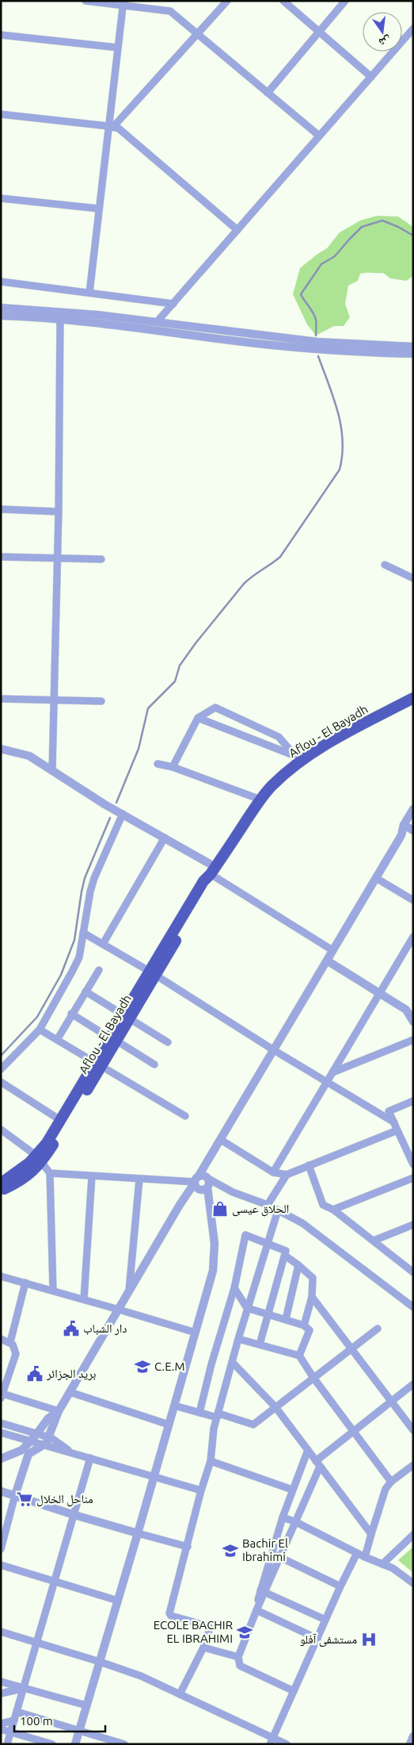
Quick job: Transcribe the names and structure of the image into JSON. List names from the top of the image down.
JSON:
{
  "streets": {
    "main road": ["Aflou - El Bayadh"]
  },
  "places": {
    "shop": ["الحلاق عيسى"],
    "public building": ["دار الشباب", "بريد الجزائر"],
    "school or university": ["C.E.M", "Bachir El Ibrahimi", "ECOLE BACHIR EL IBRAHIMI"],
    "supermarket": ["مناحل الخلال"],
    "hospital": ["مستشفى آفلو"]
  },
  "scale_bar": "100 m",
  "north": "bottom"
}
